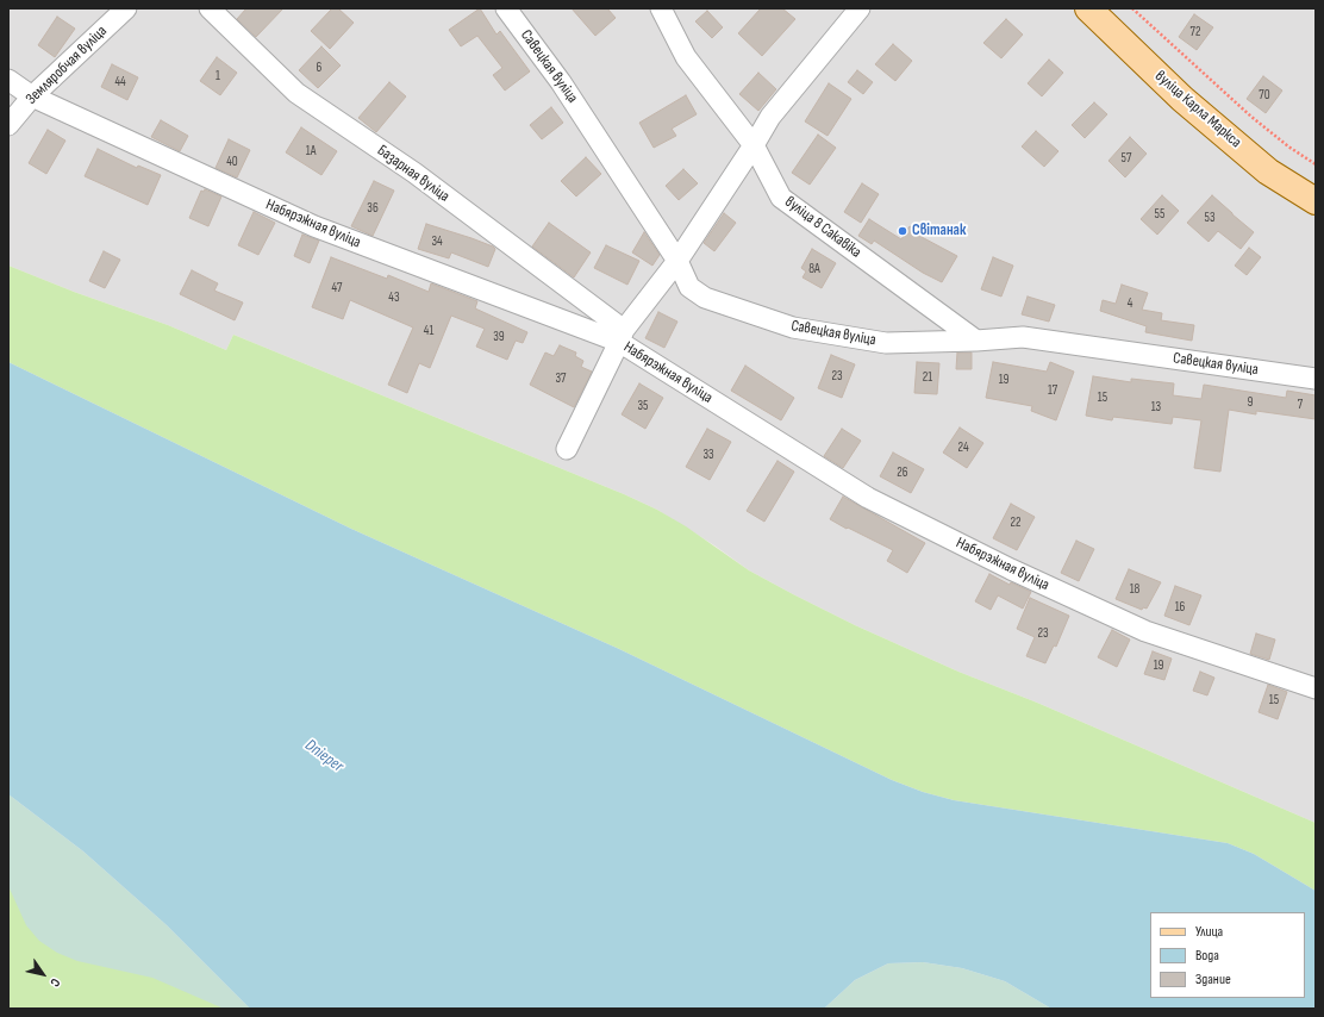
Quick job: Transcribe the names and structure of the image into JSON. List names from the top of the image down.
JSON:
{
  "streets": {
    "main road": ["вуліца Карла Маркса"],
    "street": [
      "Земляробчая вуліца",
      "Савецкая вуліца",
      "Базарная вуліца",
      "Набярэжная вуліца",
      "вуліца 8 Сакавіка"
    ]
  },
  "crossings": [
    ["Земляробчая вуліца", "Набярэжная вуліца"],
    ["Савецкая вуліца", "вуліца 8 Сакавіка"],
    ["Базарная вуліца", "Набярэжная вуліца"]
  ],
  "water": ["Dnieper"],
  "places": ["Світанак"],
  "house_numbers": [
    "72",
    "6",
    "1",
    "44",
    "70",
    "1А",
    "57",
    "40",
    "36",
    "55",
    "53",
    "34",
    "8А",
    "47",
    "43",
    "4",
    "41",
    "39",
    "23",
    "21",
    "37",
    "19",
    "17",
    "15",
    "9",
    "7",
    "35",
    "13",
    "24",
    "33",
    "26",
    "22",
    "18",
    "16",
    "23",
    "19",
    "15"
  ],
  "legend": ["Улица", "Вода", "Здание"],
  "north": "bottom right"
}
